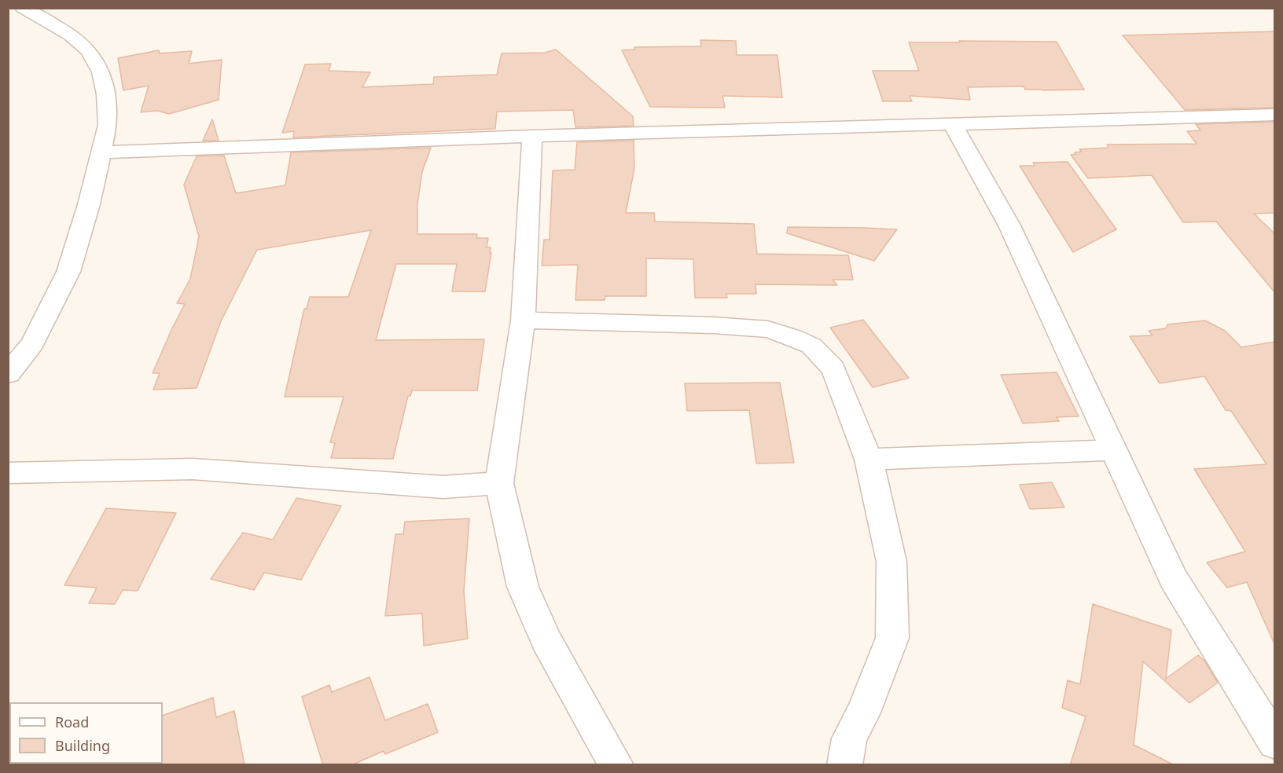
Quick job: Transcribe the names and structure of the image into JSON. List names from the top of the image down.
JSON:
{
  "legend": ["Road", "Building"]
}
